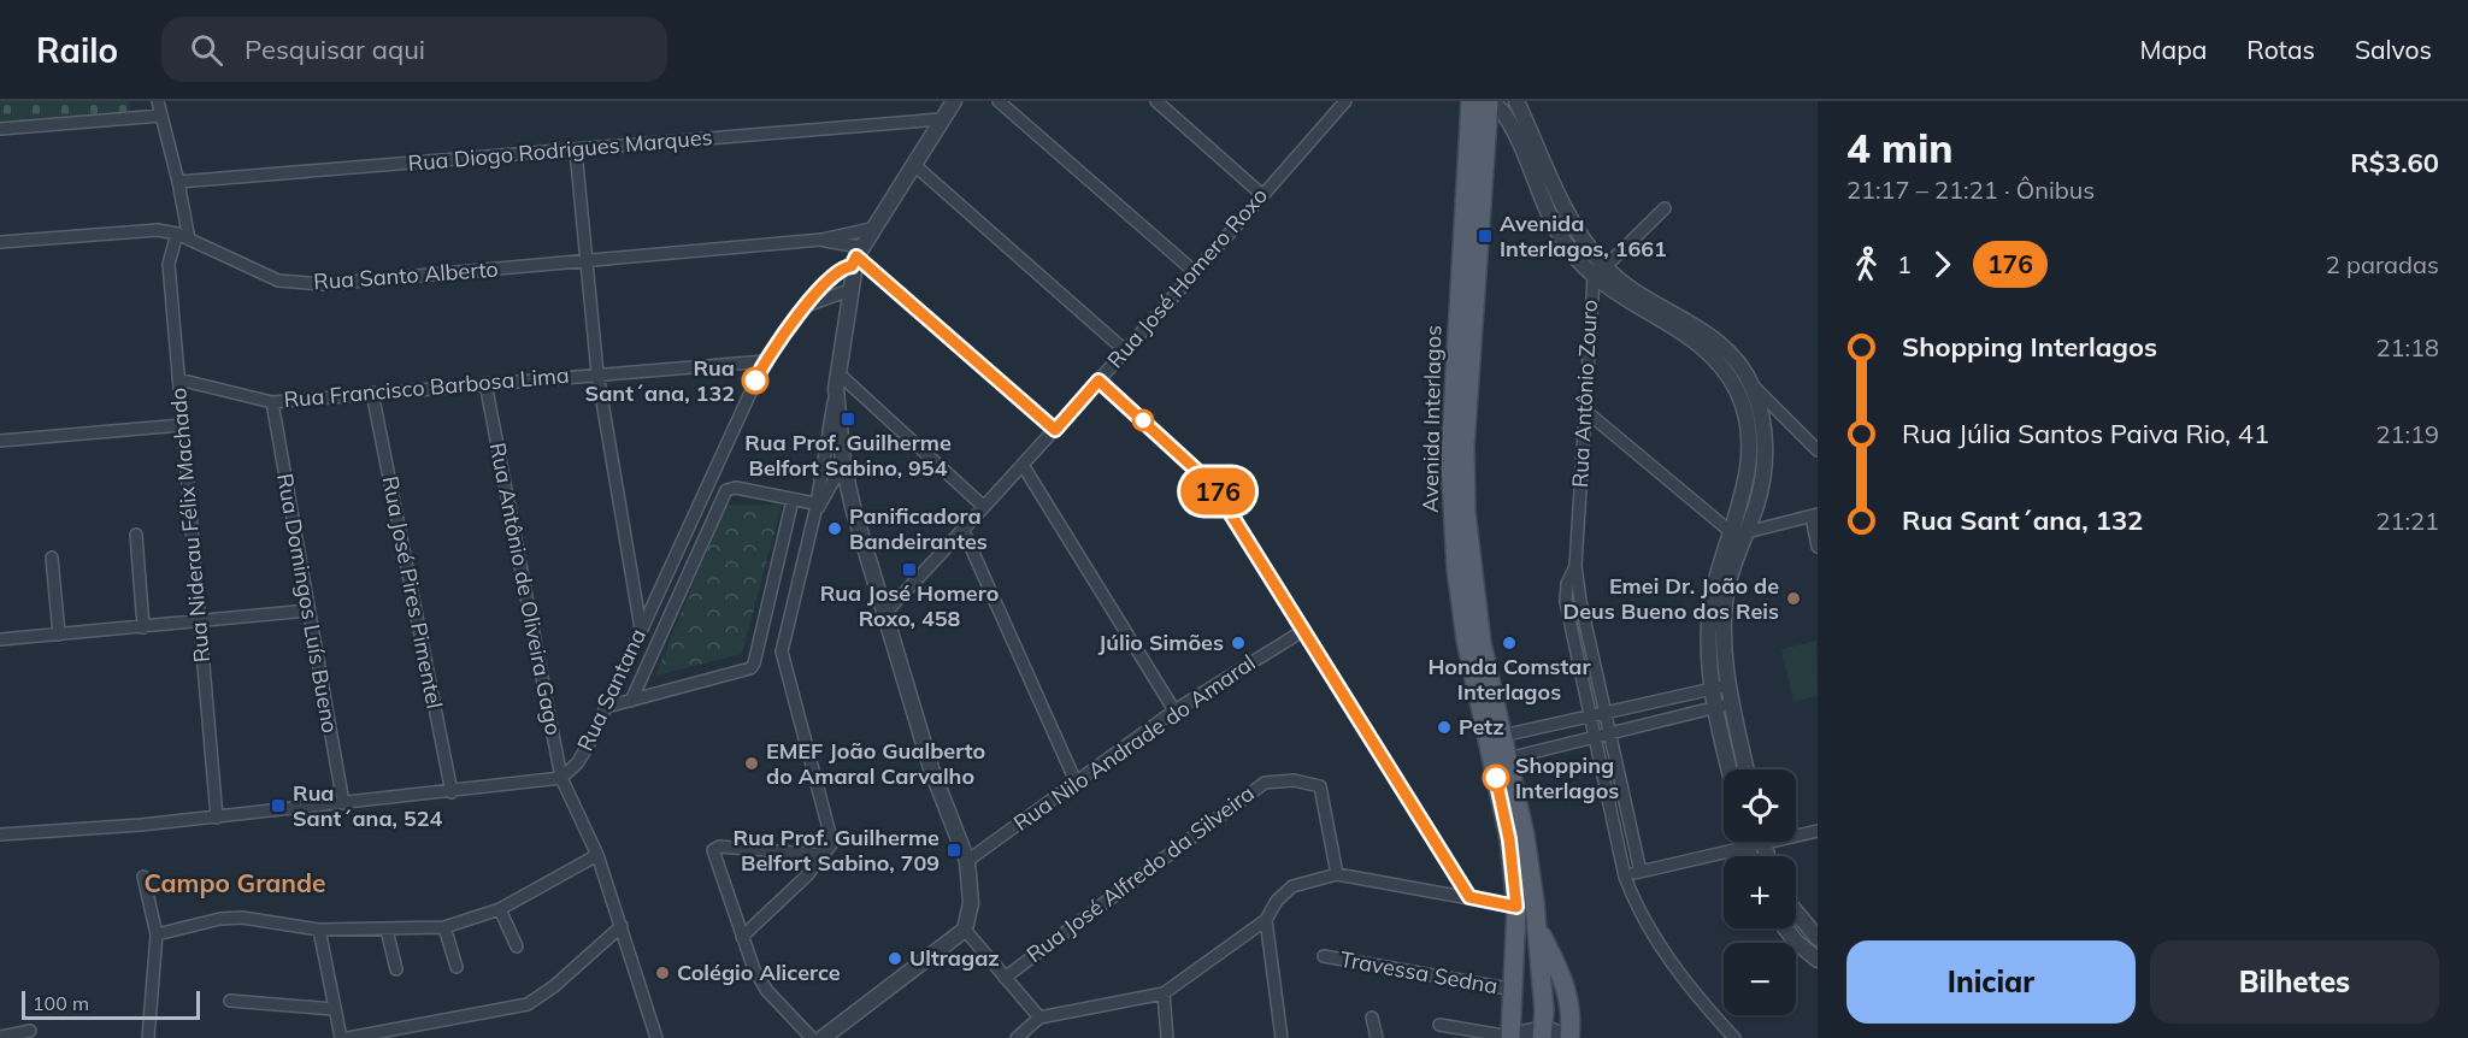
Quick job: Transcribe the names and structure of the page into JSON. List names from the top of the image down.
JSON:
{
  "streets": {
    "main road": ["Avenida Interlagos"],
    "street": [
      "Rua Diogo Rodrigues Marques",
      "Rua Santo Alberto",
      "Rua José Homero Roxo",
      "Rua Francisco Barbosa Lima",
      "Rua Antônio Zouro",
      "Rua Niderau Félix Machado",
      "Rua Antônio de Oliveira Gago",
      "Rua José Pires Pimentel",
      "Rua Domingos Luís Bueno",
      "Rua Santana",
      "Rua Nilo Andrade do Amaral",
      "Rua José Alfredo da Silveira",
      "Travessa Sedna"
    ]
  },
  "crossings": [
    ["Rua Santo Alberto", "Rua Niderau Félix Machado"],
    ["Rua Santo Alberto", "Rua Santana"],
    ["Rua Francisco Barbosa Lima", "Rua Niderau Félix Machado"],
    ["Rua Francisco Barbosa Lima", "Rua Antônio de Oliveira Gago"],
    ["Rua Francisco Barbosa Lima", "Rua José Pires Pimentel"],
    ["Rua Francisco Barbosa Lima", "Rua Domingos Luís Bueno"],
    ["Rua Francisco Barbosa Lima", "Rua Santana"],
    ["Avenida Interlagos", "Travessa Sedna"],
    ["Rua Antônio de Oliveira Gago", "Rua Santana"]
  ],
  "districts": ["Campo Grande"],
  "places": {
    "transit": [
      "Avenida Interlagos, 1661",
      "Rua Prof. Guilherme Belfort Sabino, 954",
      "Rua José Homero Roxo, 458",
      "Rua Sant´ana, 524",
      "Rua Prof. Guilherme Belfort Sabino, 709"
    ],
    "other": [
      "Rua Sant´ana, 132",
      "Panificadora Bandeirantes",
      "Emei Dr. João de Deus Bueno dos Reis",
      "Júlio Simões",
      "Honda Comstar Interlagos",
      "Petz",
      "EMEF João Gualberto do Amaral Carvalho",
      "Shopping Interlagos",
      "Ultragaz",
      "Colégio Alicerce"
    ]
  },
  "lines": ["bus line 176"],
  "scale_bar": "100 m",
  "page": {
    "header": "Railo",
    "search": "Pesquisar aqui",
    "nav": ["Mapa", "Rotas", "Salvos"],
    "on_map": "176",
    "heading": ["4 min", "21:17 – 21:21 · Ônibus", "R$3.60"],
    "legs": ["1", "176", "2 paradas"],
    "list": [
      {
        "name": "Shopping Interlagos",
        "value": "21:18"
      },
      {
        "name": "Rua Júlia Santos Paiva Rio, 41",
        "value": "21:19"
      },
      {
        "name": "Rua Sant´ana, 132",
        "value": "21:21"
      }
    ],
    "map_buttons": ["+", "−"],
    "buttons": ["Iniciar", "Bilhetes"],
    "scale": "100 m"
  }
}
